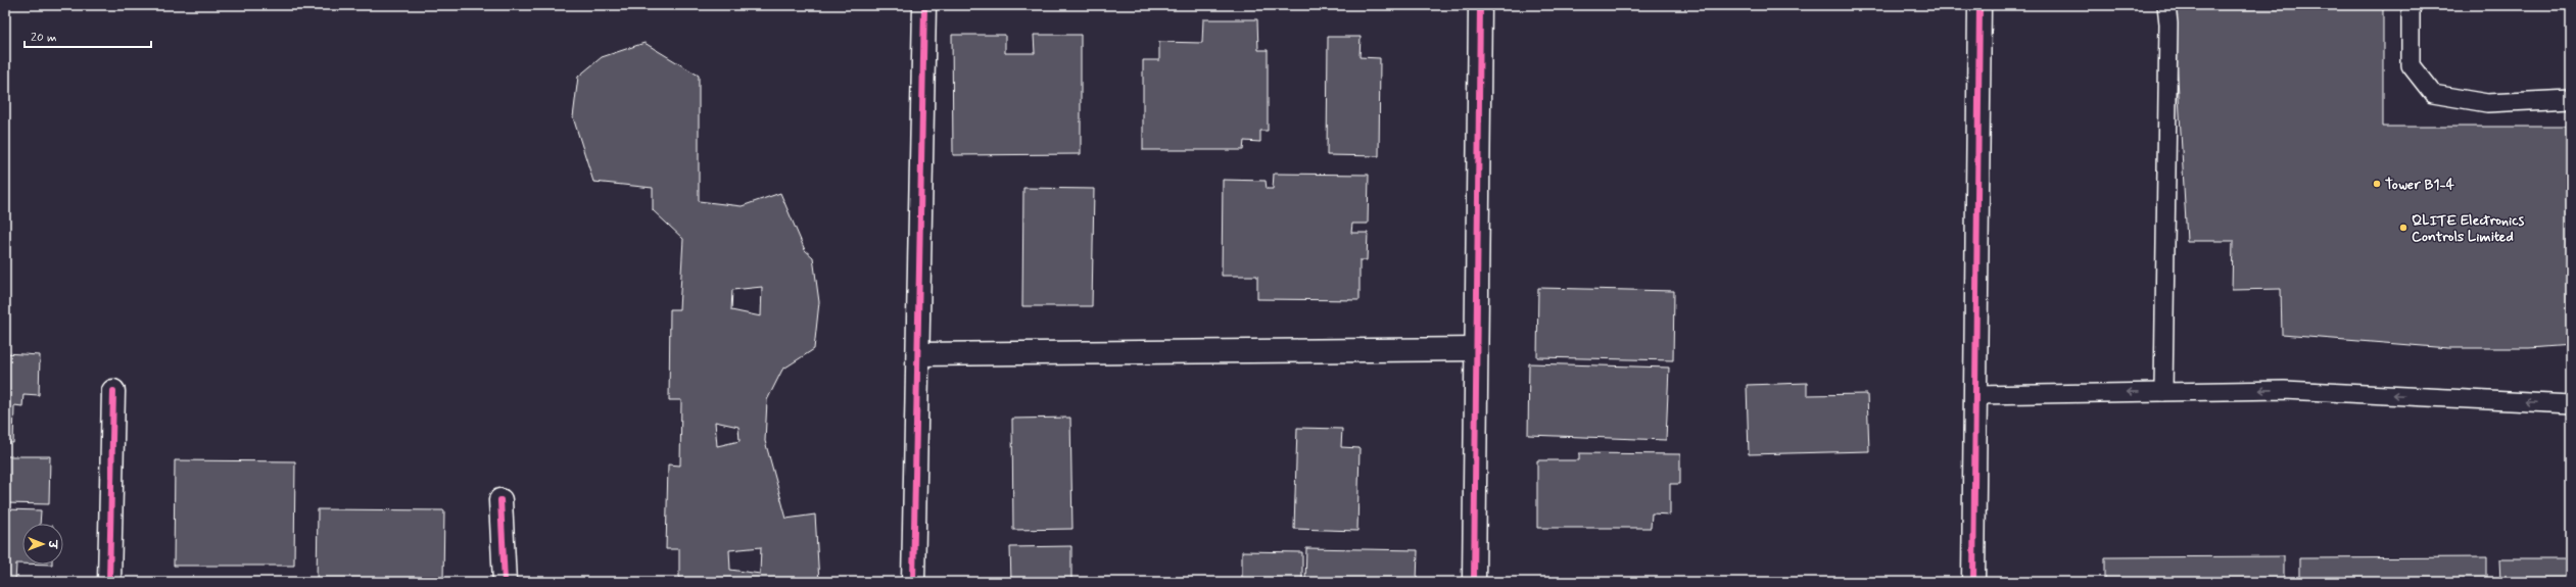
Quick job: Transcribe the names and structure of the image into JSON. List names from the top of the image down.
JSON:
{
  "places": ["Tower B1-4", "QLITE Electronics Controls Limited"],
  "scale_bar": "20 m",
  "north": "right"
}
